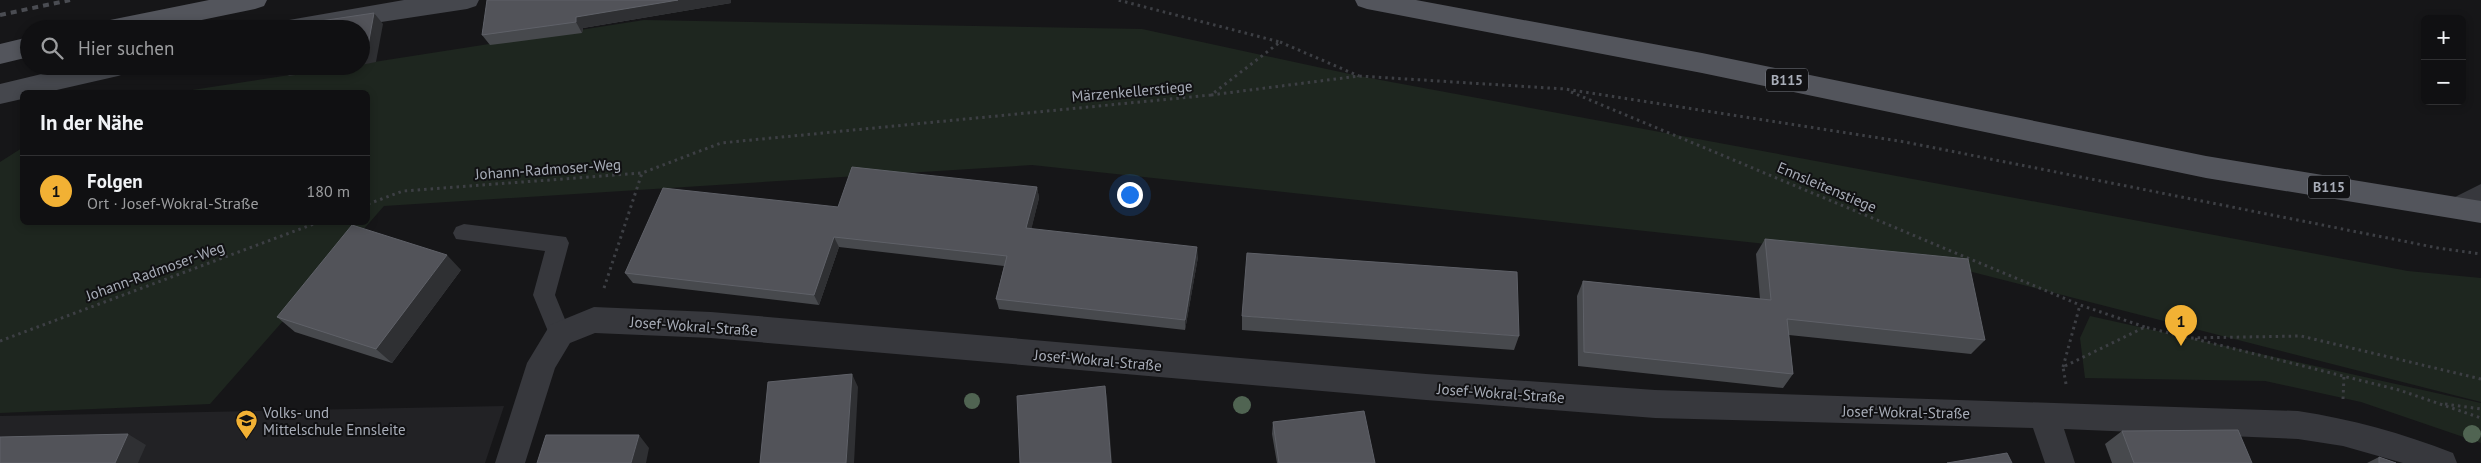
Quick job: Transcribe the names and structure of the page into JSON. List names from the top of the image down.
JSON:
{
  "streets": {
    "main road": ["B115"],
    "street": ["Josef-Wokral-Straße"],
    "path": ["Märzenkellerstiege", "Johann-Radmoser-Weg", "Ennsleitenstiege"]
  },
  "crossings": [
    ["Märzenkellerstiege", "Johann-Radmoser-Weg"]
  ],
  "places": {
    "school or university": ["Volks- und Mittelschule Ennsleite"]
  },
  "page": {
    "map_buttons": ["+", "−"],
    "search": "Hier suchen",
    "heading": "In der Nähe",
    "list": [
      {
        "mark": "1",
        "name": "Folgen",
        "note": "Ort · Josef-Wokral-Straße",
        "value": "180 m"
      }
    ],
    "pins": "1"
  }
}
